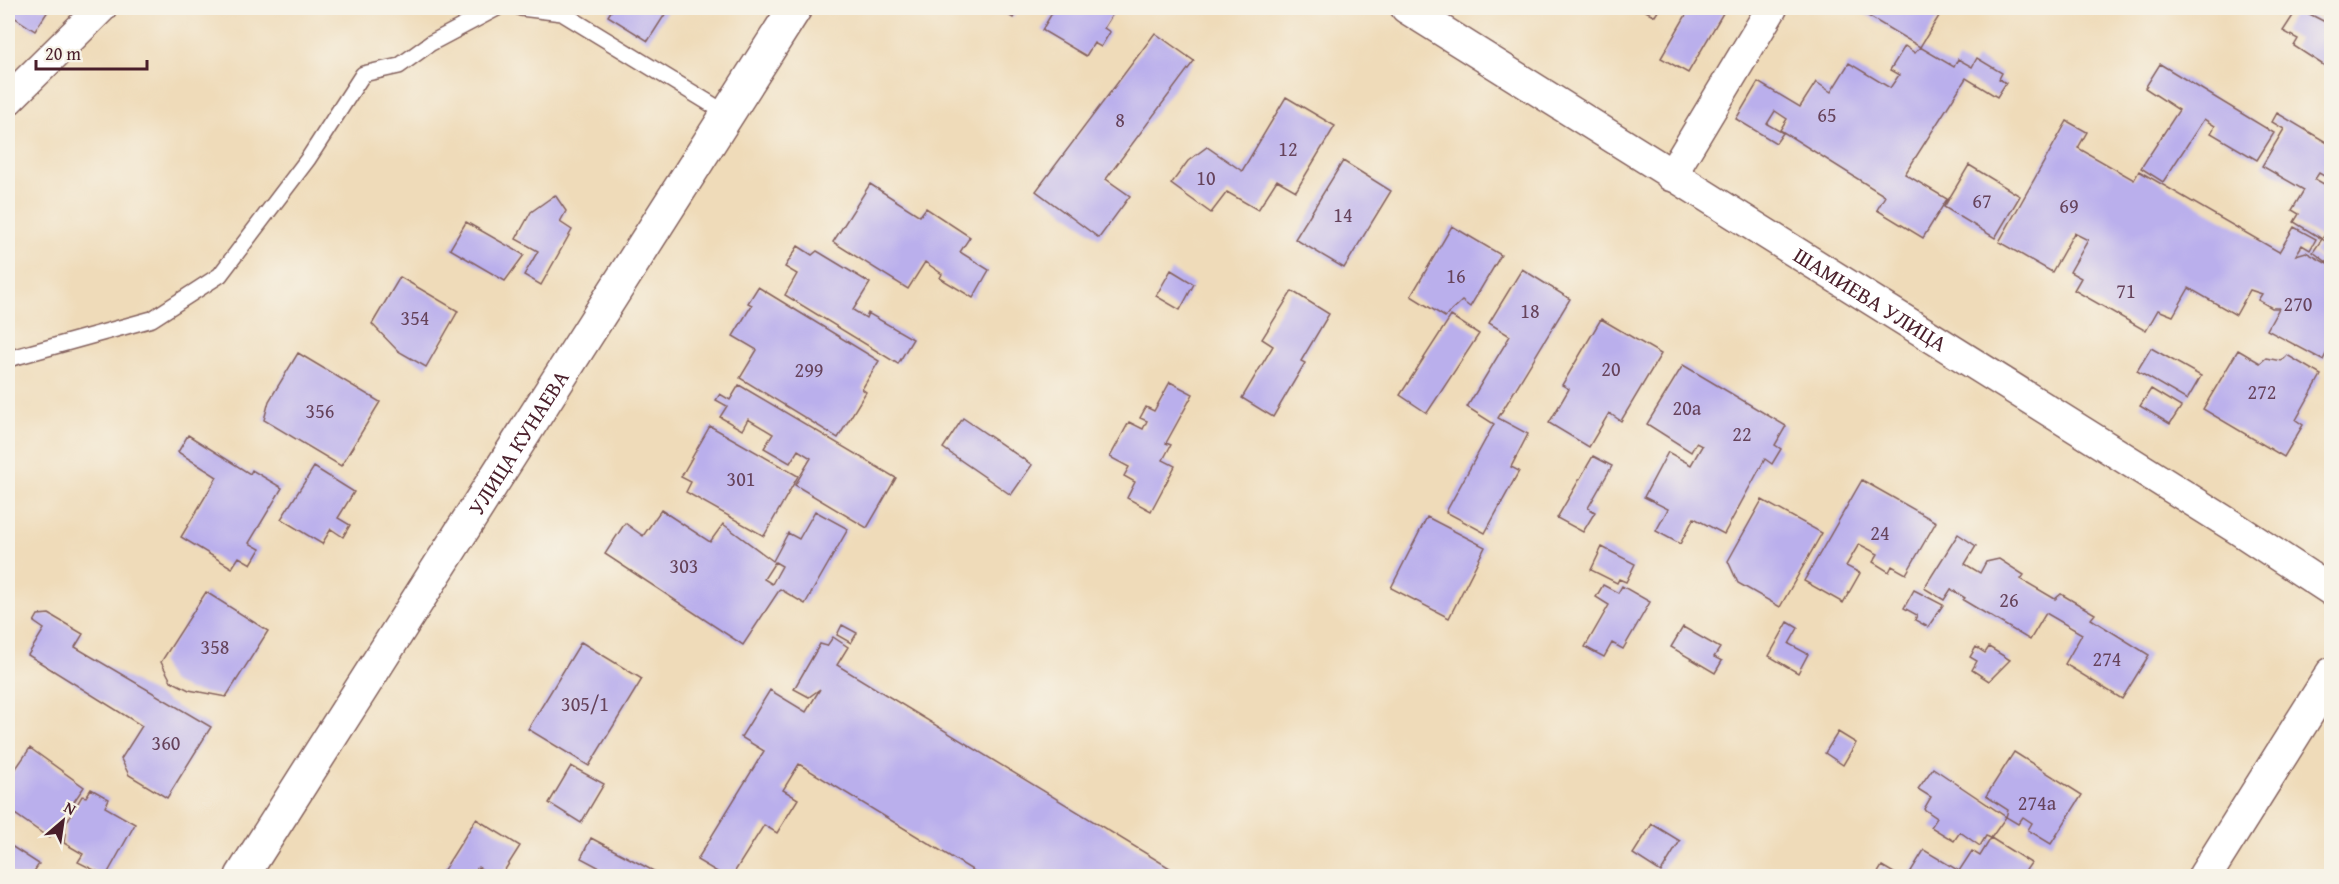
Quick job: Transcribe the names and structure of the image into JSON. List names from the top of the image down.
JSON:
{
  "streets": {
    "main road": ["УЛИЦА КУНАЕВА"],
    "street": ["ШАМИЕВА УЛИЦА"]
  },
  "house_numbers": [
    "65",
    "8",
    "12",
    "10",
    "67",
    "69",
    "14",
    "16",
    "71",
    "270",
    "18",
    "354",
    "20",
    "299",
    "272",
    "20а",
    "356",
    "22",
    "301",
    "24",
    "303",
    "26",
    "358",
    "274",
    "305/1",
    "360",
    "274а"
  ],
  "scale_bar": "20 m",
  "north": "top right"
}
